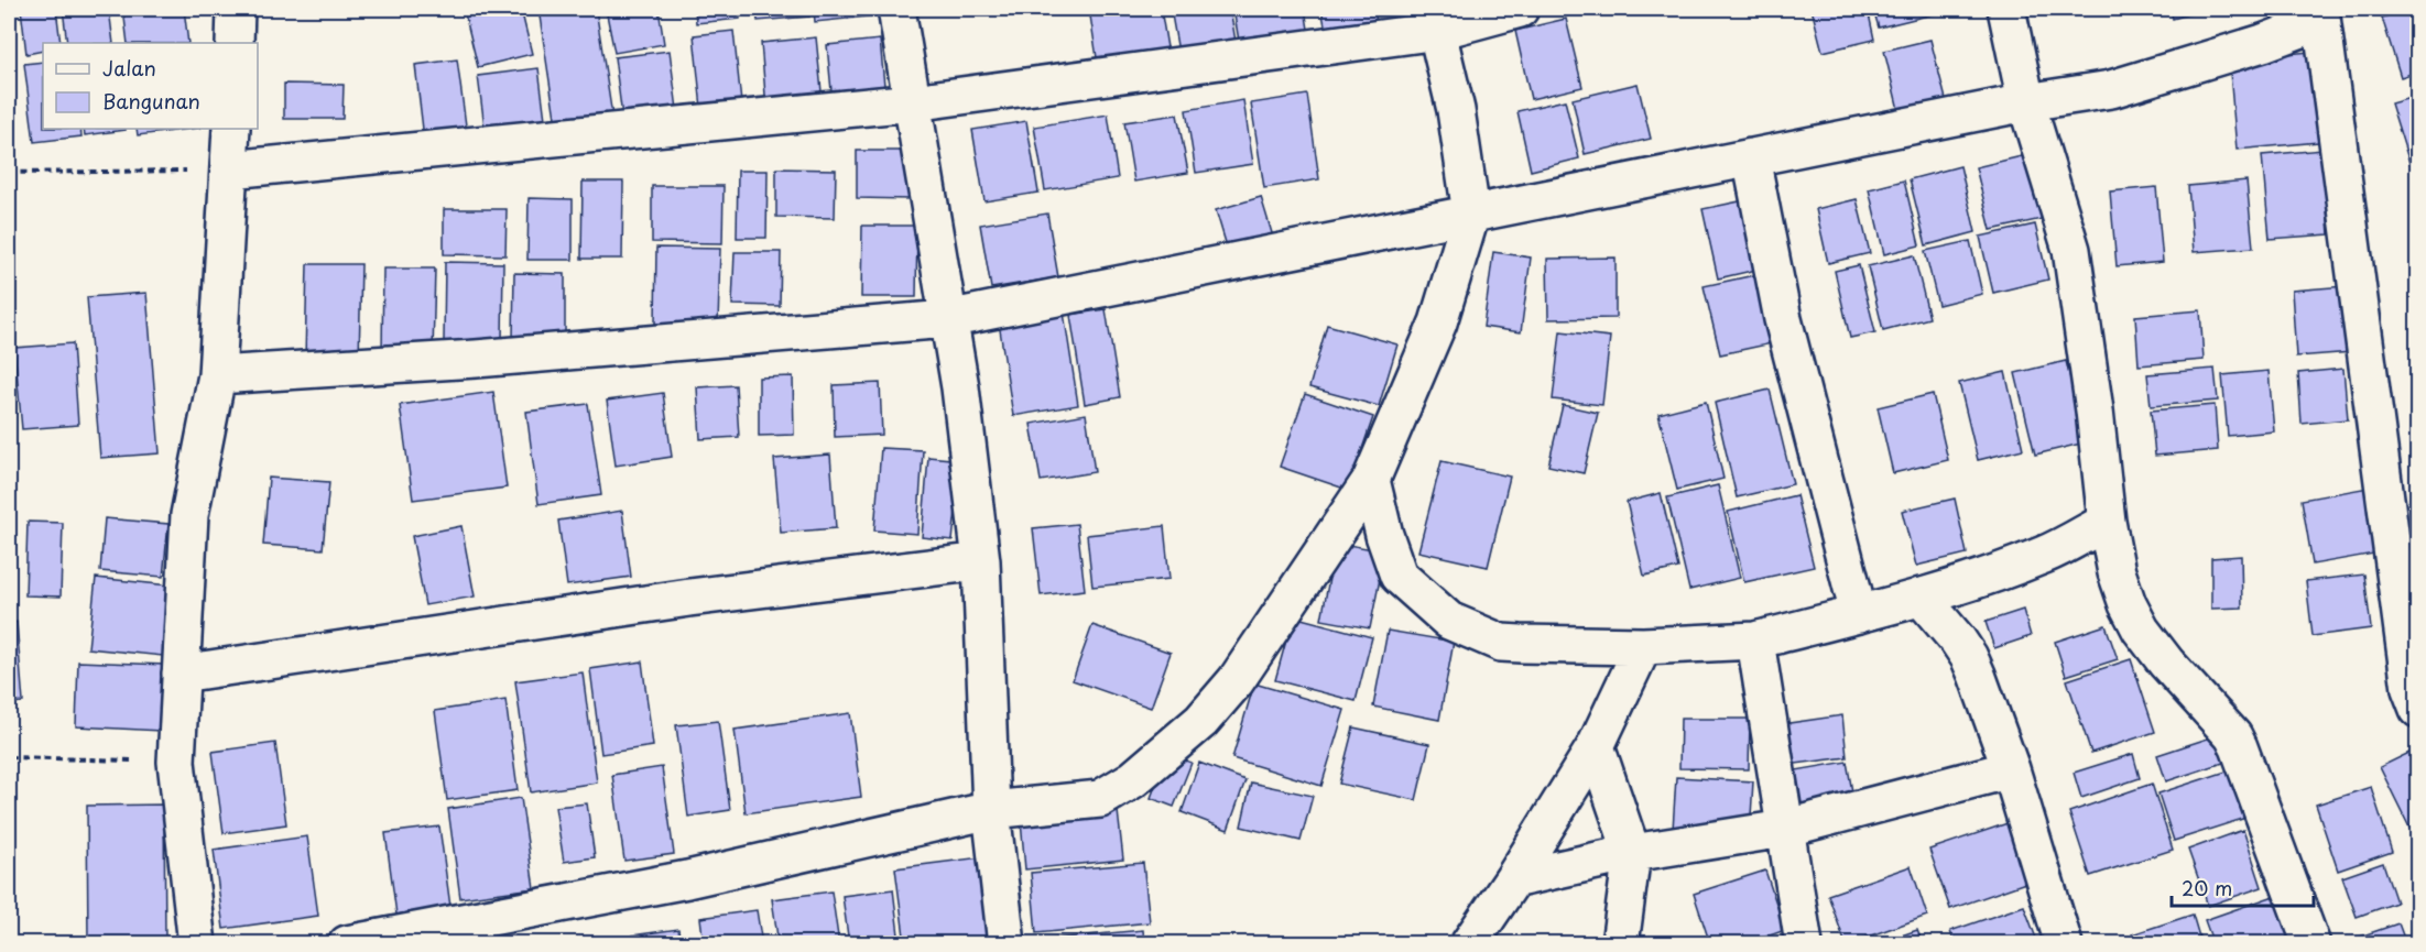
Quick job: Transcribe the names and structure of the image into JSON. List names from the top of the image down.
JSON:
{
  "legend": ["Jalan", "Bangunan"],
  "scale_bar": "20 m"
}
